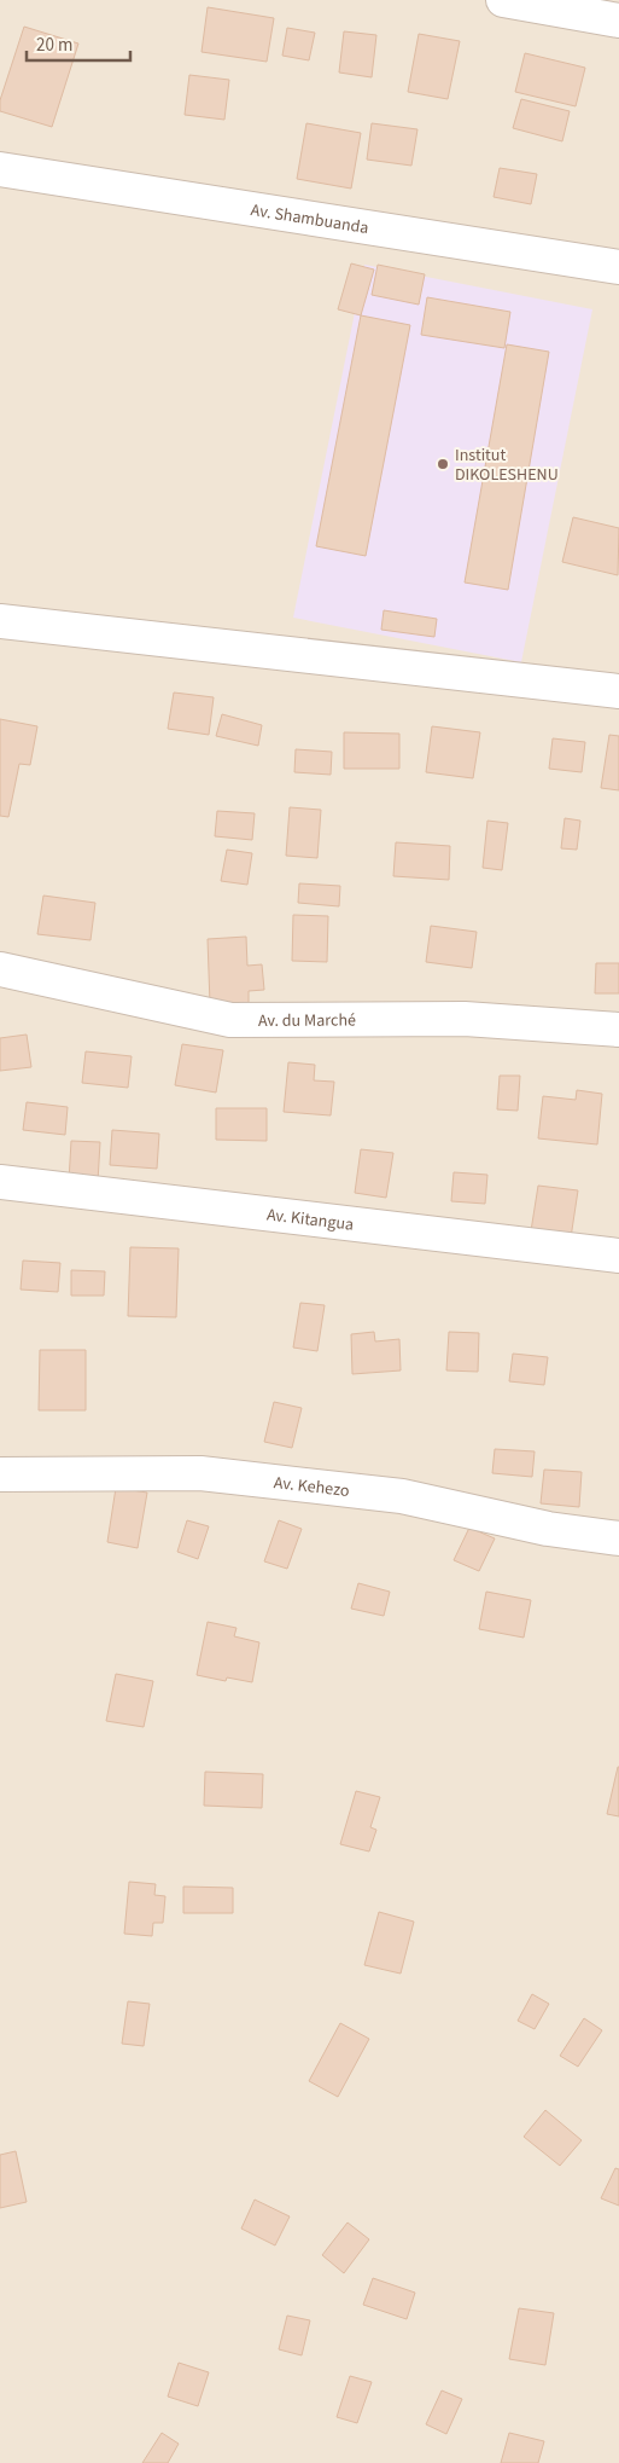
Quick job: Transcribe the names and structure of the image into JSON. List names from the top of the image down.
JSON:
{
  "streets": {
    "street": [
      "Av. Shambuanda",
      "Av. du Marché",
      "Av. Kitangua",
      "Av. Kehezo"
    ]
  },
  "places": ["Institut DIKOLESHENU"],
  "scale_bar": "20 m"
}
